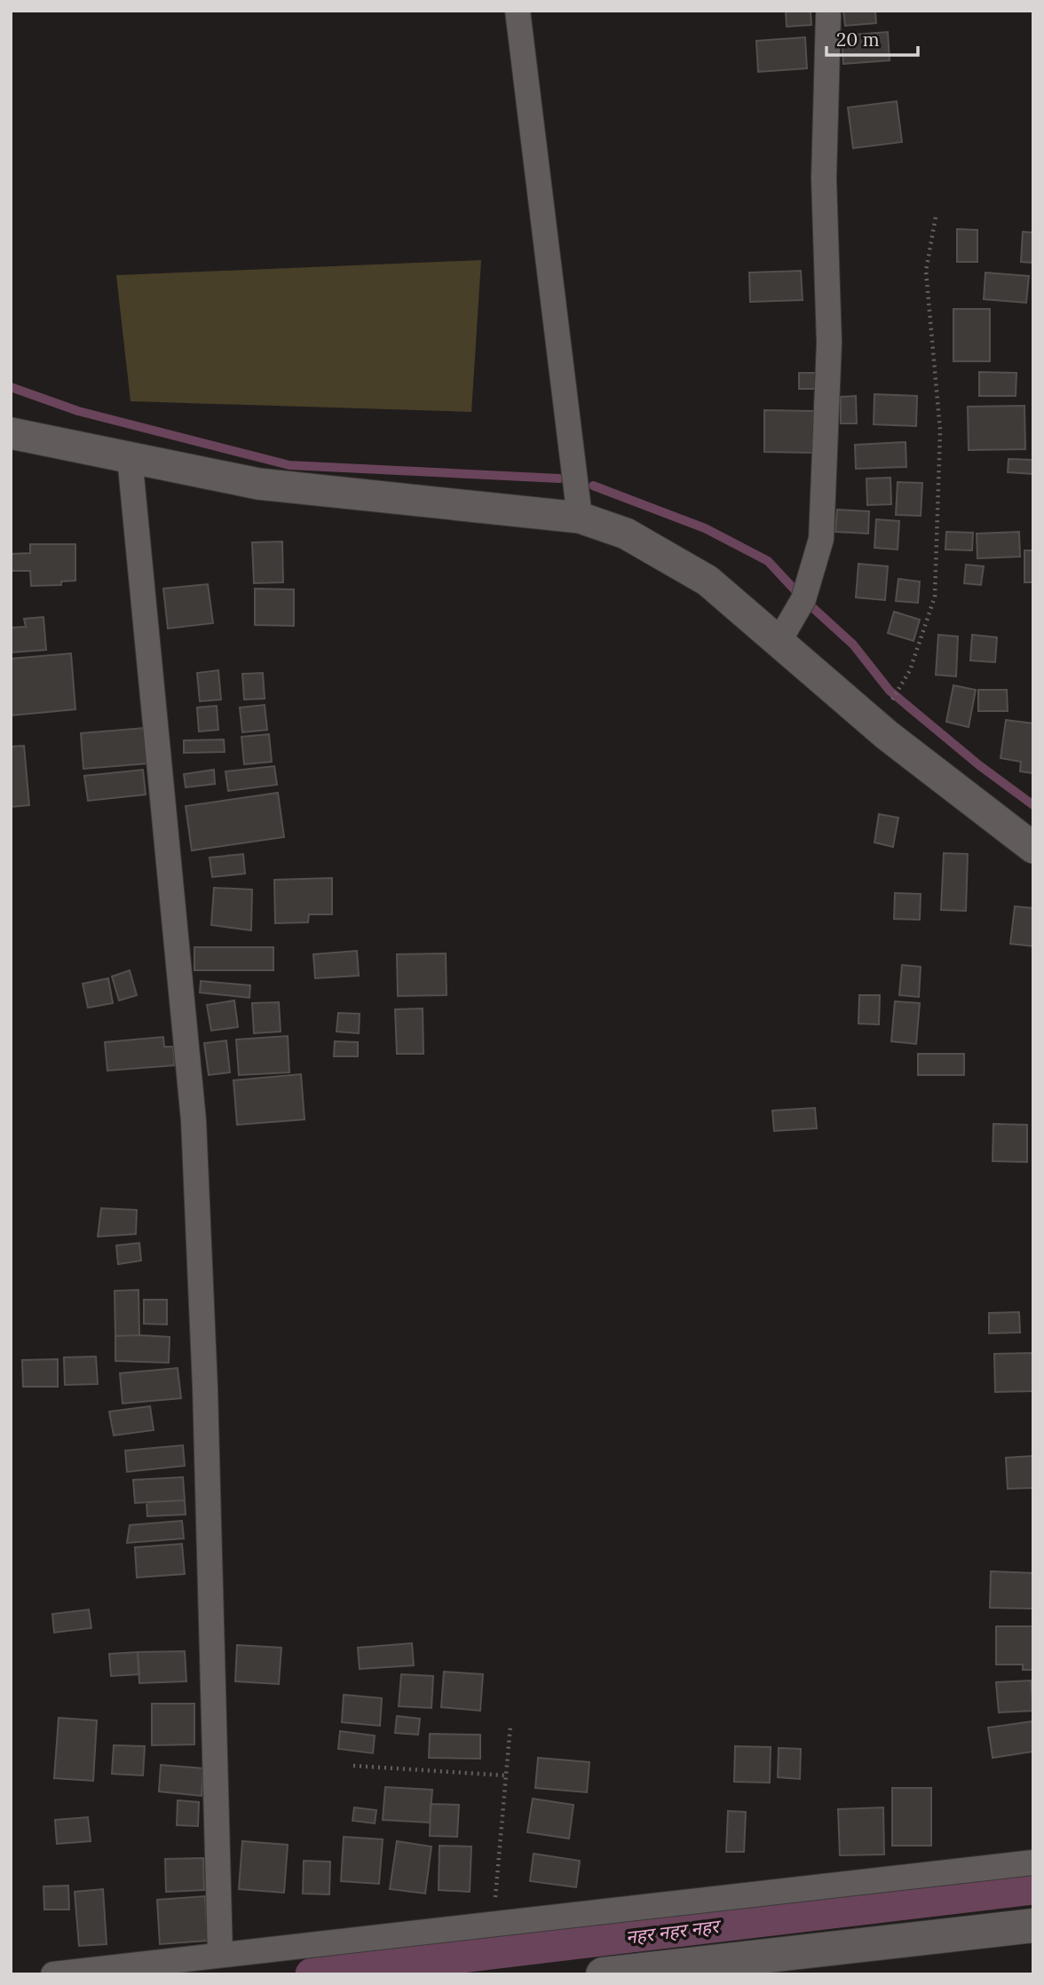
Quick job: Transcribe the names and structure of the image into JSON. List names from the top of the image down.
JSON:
{
  "water": ["नहर नहर नहर"],
  "scale_bar": "20 m"
}
